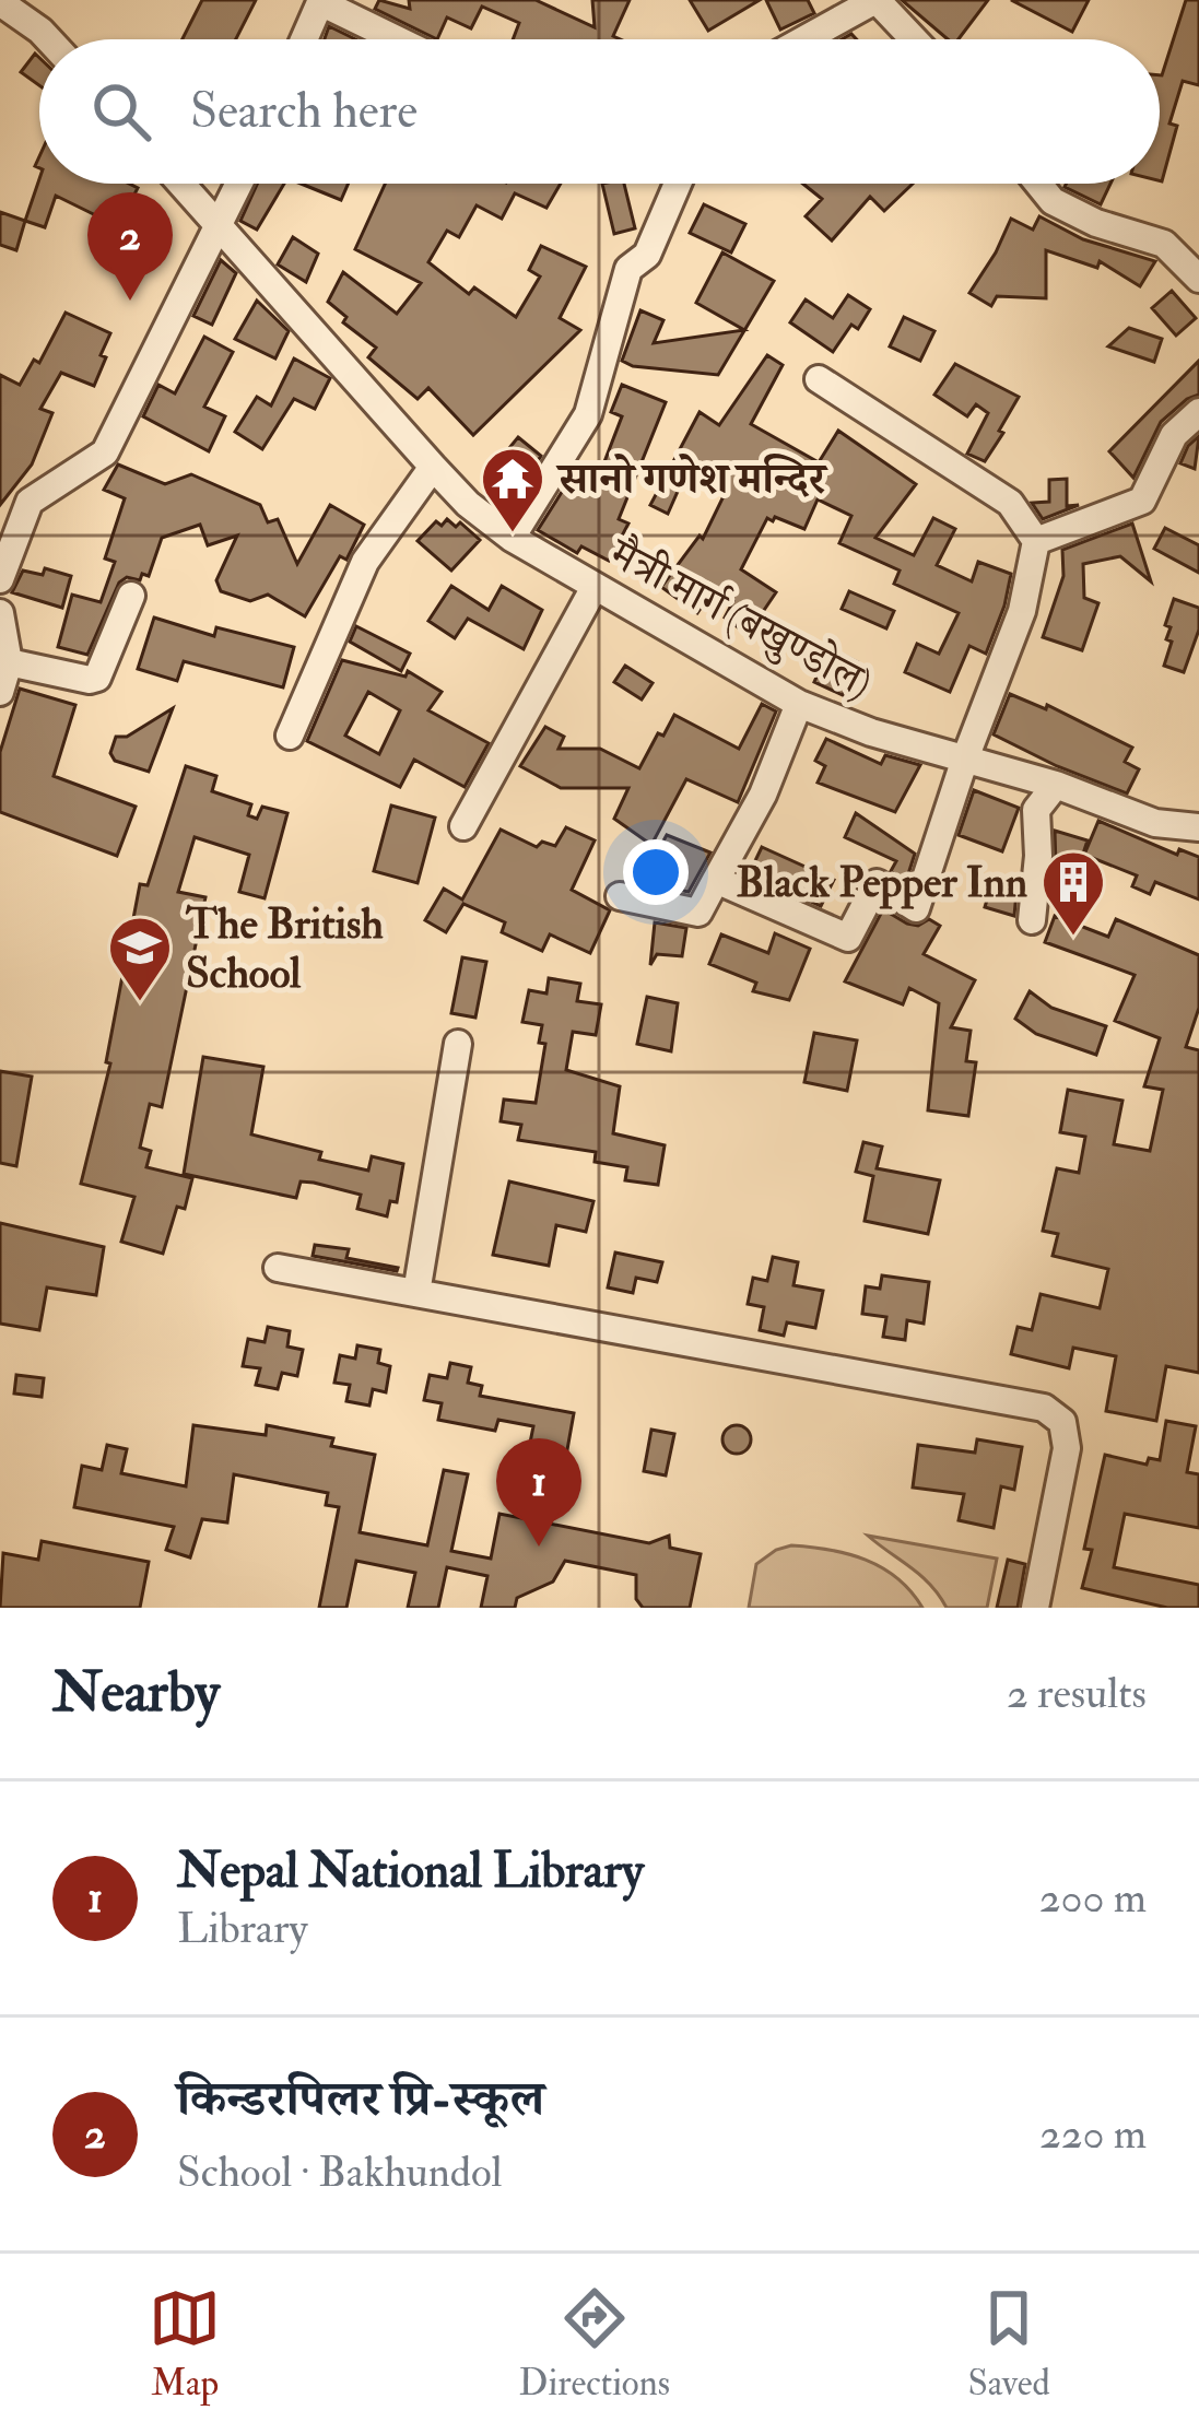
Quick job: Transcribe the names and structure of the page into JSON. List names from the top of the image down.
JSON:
{
  "streets": {
    "street": ["मैत्री मार्ग (बखुण्डोल)"]
  },
  "places": {
    "temple": ["सानो गणेश मन्दिर"],
    "building": ["Black Pepper Inn"],
    "school or university": ["The British School"]
  },
  "page": {
    "search": "Search here",
    "pins": ["2", "1"],
    "heading": ["Nearby", "2 results"],
    "list": [
      {
        "mark": "1",
        "name": "Nepal National Library",
        "note": "Library",
        "value": "200 m"
      },
      {
        "mark": "2",
        "name": "किन्डरपिलर प्रि-स्कूल",
        "note": "School · Bakhundol",
        "value": "220 m"
      }
    ],
    "nav": ["Map", "Directions", "Saved"]
  }
}
